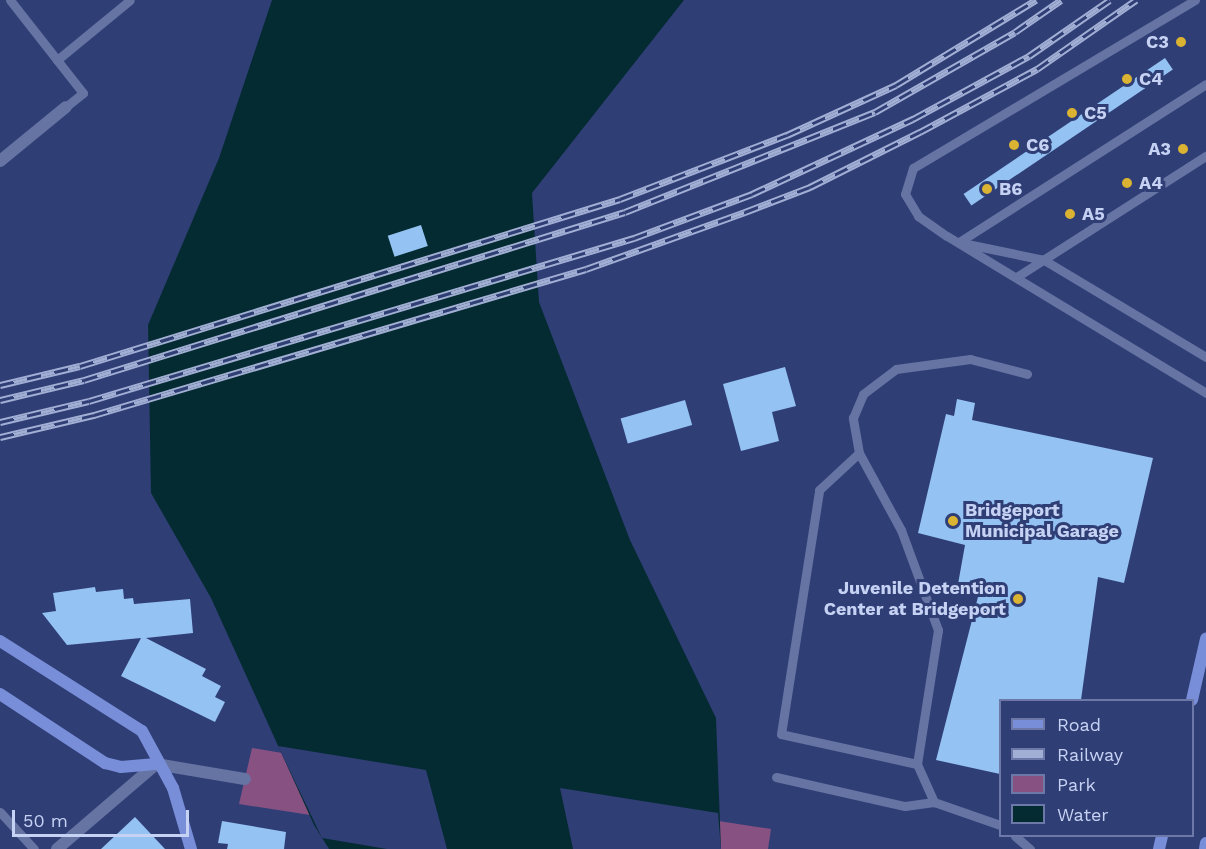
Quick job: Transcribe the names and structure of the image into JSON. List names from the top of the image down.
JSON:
{
  "places": [
    "C3",
    "C4",
    "C5",
    "C6",
    "A3",
    "A4",
    "B6",
    "A5",
    "Bridgeport Municipal Garage",
    "Juvenile Detention Center at Bridgeport"
  ],
  "legend": [
    "Road",
    "Railway",
    "Park",
    "Water"
  ],
  "scale_bar": "50 m"
}
